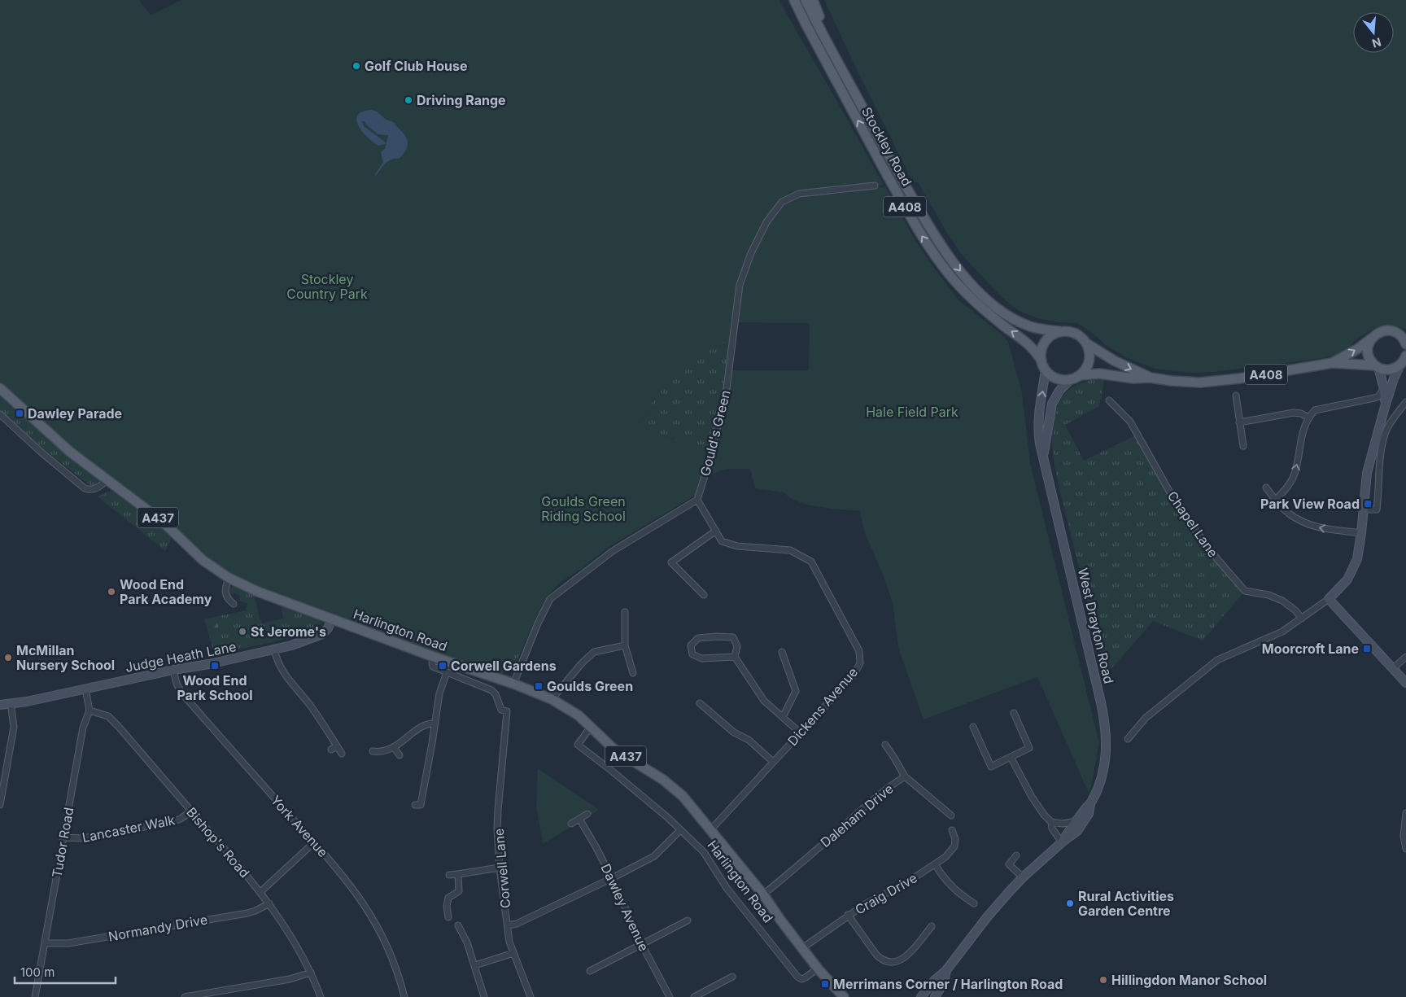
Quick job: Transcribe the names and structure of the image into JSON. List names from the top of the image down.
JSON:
{
  "streets": {
    "main road": [
      "Stockley Road",
      "A408",
      "A437",
      "West Drayton Road",
      "Harlington Road",
      "Judge Heath Lane"
    ],
    "street": [
      "Gould's Green",
      "Chapel Lane",
      "Dickens Avenue",
      "Daleham Drive",
      "York Avenue",
      "Lancaster Walk",
      "Tudor Road",
      "Bishop's Road",
      "Corwell Lane",
      "Craig Drive",
      "Dawley Avenue",
      "Normandy Drive"
    ]
  },
  "crossings": [
    ["Stockley Road", "A408"],
    ["Stockley Road", "West Drayton Road"],
    ["A408", "West Drayton Road"],
    ["Gould's Green", "Dickens Avenue"],
    ["A437", "Harlington Road"],
    ["A437", "Judge Heath Lane"],
    ["Harlington Road", "Judge Heath Lane"],
    ["Harlington Road", "Dickens Avenue"],
    ["Harlington Road", "Daleham Drive"],
    ["Harlington Road", "Craig Drive"],
    ["Judge Heath Lane", "York Avenue"],
    ["Lancaster Walk", "Tudor Road"],
    ["Lancaster Walk", "Bishop's Road"],
    ["Tudor Road", "Bishop's Road"],
    ["Tudor Road", "Normandy Drive"],
    ["Bishop's Road", "Normandy Drive"]
  ],
  "parks": ["Stockley Country Park", "Hale Field Park", "Goulds Green Riding School"],
  "places": {
    "other": [
      "Golf Club House",
      "Driving Range",
      "Wood End Park Academy",
      "St Jerome's",
      "McMillan Nursery School",
      "Rural Activities Garden Centre",
      "Hillingdon Manor School"
    ],
    "transit": [
      "Dawley Parade",
      "Park View Road",
      "Moorcroft Lane",
      "Wood End Park School",
      "Corwell Gardens",
      "Goulds Green",
      "Merrimans Corner / Harlington Road"
    ]
  },
  "scale_bar": "100 m",
  "north": "bottom"
}
